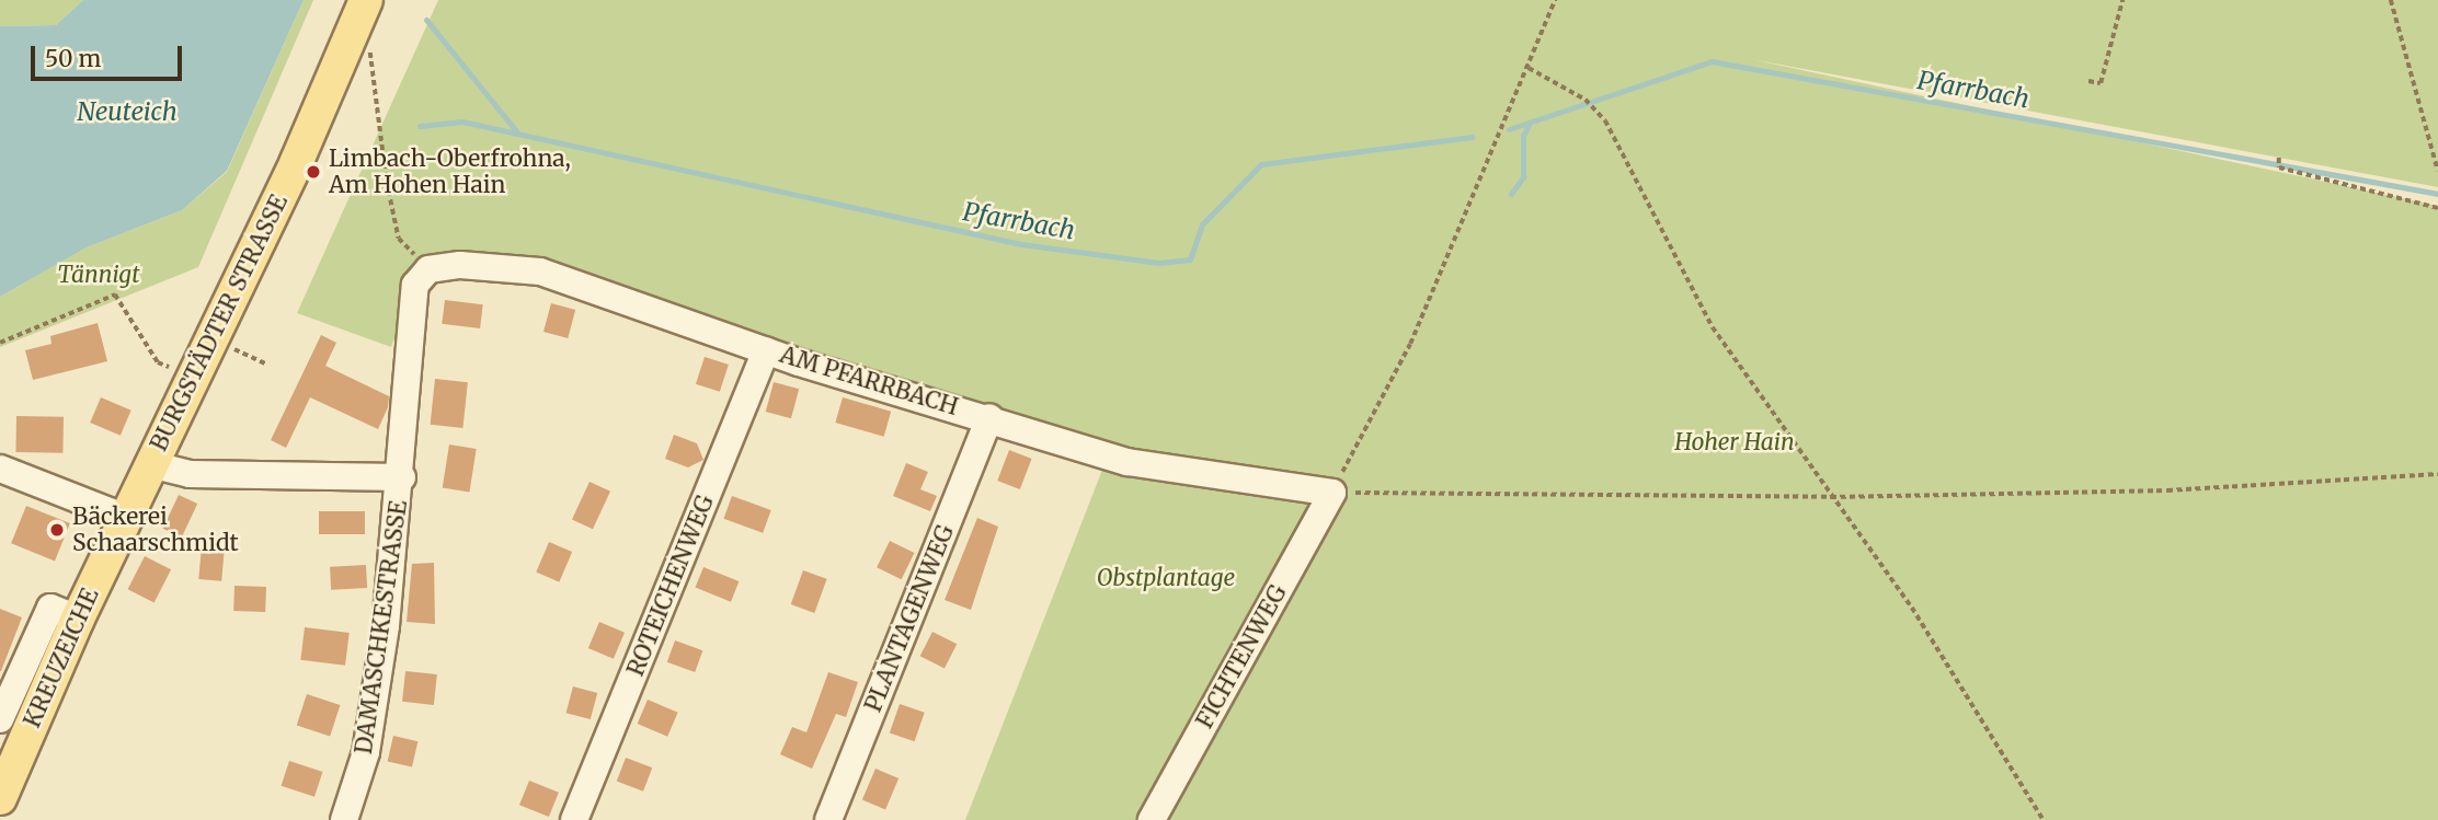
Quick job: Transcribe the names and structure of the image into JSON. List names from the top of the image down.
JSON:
{
  "streets": {
    "main road": ["BURGSTÄDTER STRASSE", "KREUZEICHE"],
    "street": [
      "AM PFARRBACH",
      "ROTEICHENWEG",
      "PLANTAGENWEG",
      "DAMASCHKESTRASSE",
      "FICHTENWEG"
    ]
  },
  "crossings": [
    ["BURGSTÄDTER STRASSE", "DAMASCHKESTRASSE"],
    ["BURGSTÄDTER STRASSE", "KREUZEICHE"],
    ["AM PFARRBACH", "ROTEICHENWEG"],
    ["AM PFARRBACH", "PLANTAGENWEG"],
    ["AM PFARRBACH", "DAMASCHKESTRASSE"],
    ["AM PFARRBACH", "FICHTENWEG"]
  ],
  "water": ["Pfarrbach", "Neuteich"],
  "parks": ["Tännigt", "Hoher Hain", "Obstplantage"],
  "places": ["Limbach-Oberfrohna, Am Hohen Hain", "Bäckerei Schaarschmidt"],
  "scale_bar": "50 m"
}
